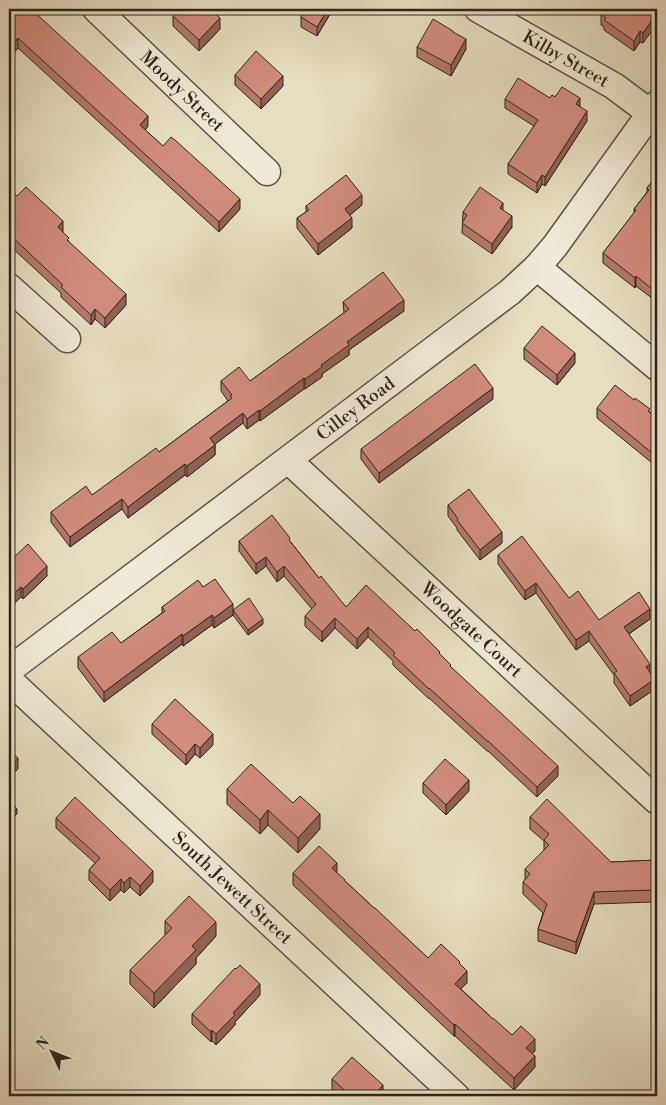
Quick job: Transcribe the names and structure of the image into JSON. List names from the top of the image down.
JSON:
{
  "streets": {
    "street": [
      "Kilby Street",
      "Moody Street",
      "Cilley Road",
      "Woodgate Court",
      "South Jewett Street"
    ]
  },
  "crossings": [
    ["Kilby Street", "Cilley Road"],
    ["Cilley Road", "Woodgate Court"]
  ],
  "north": "top left"
}
